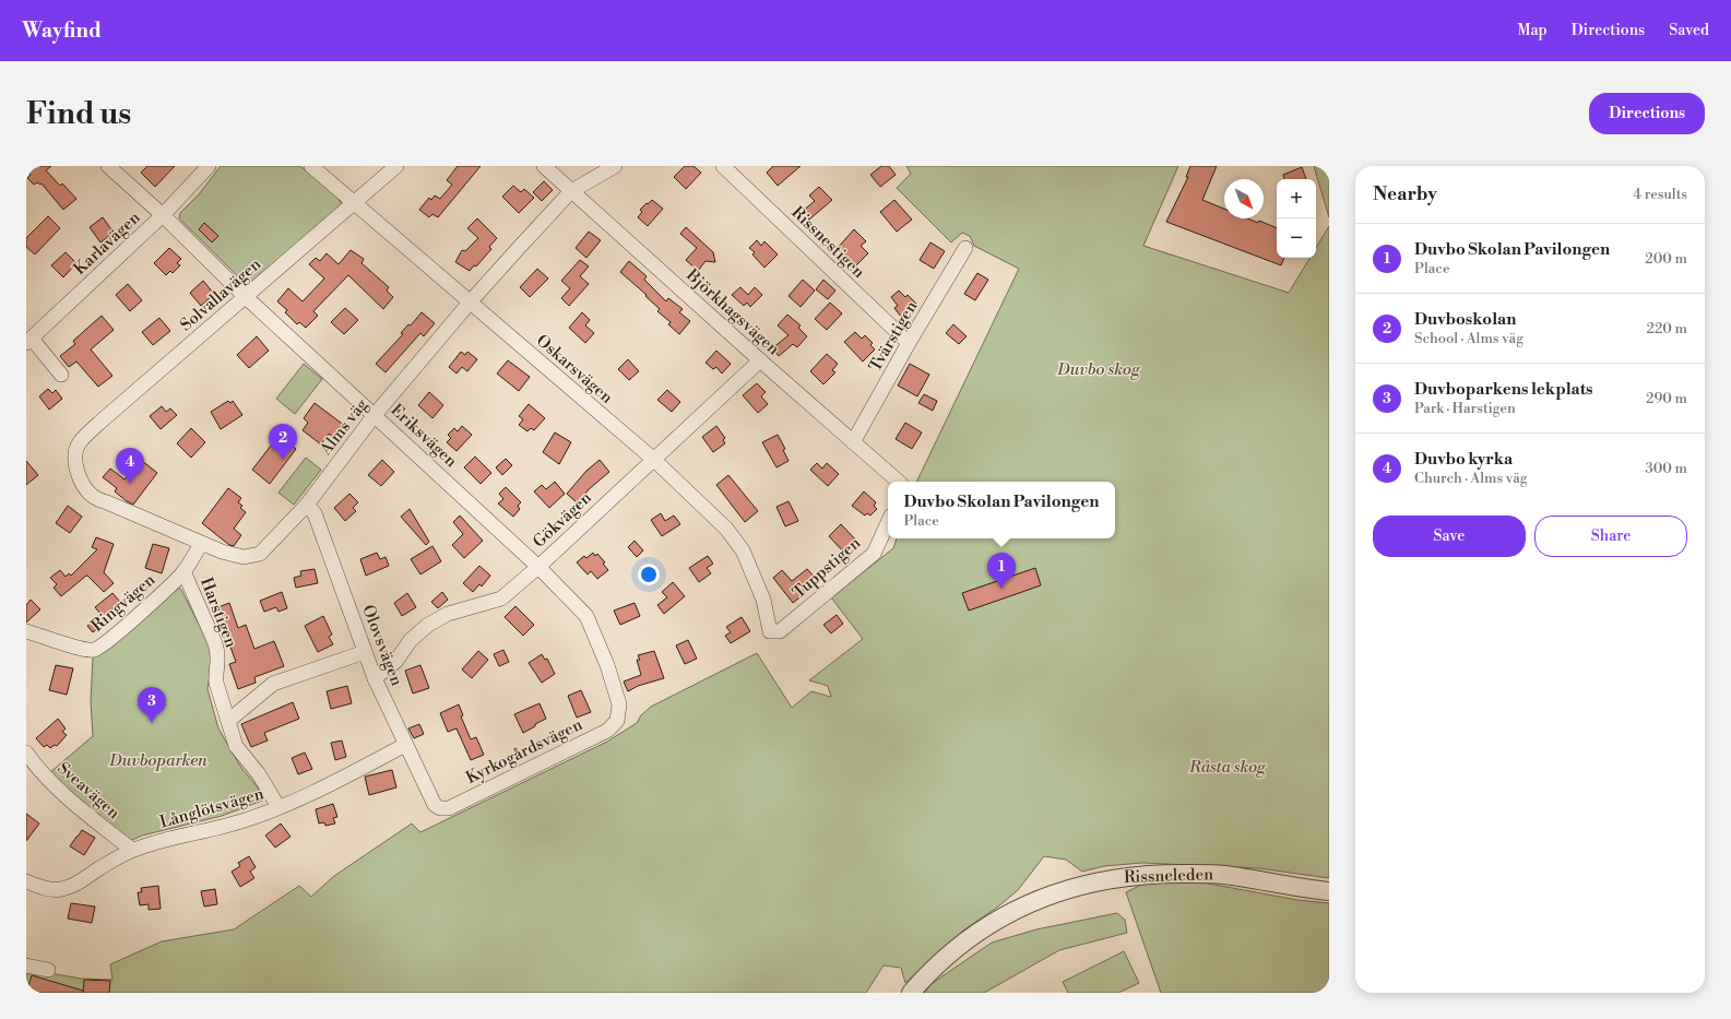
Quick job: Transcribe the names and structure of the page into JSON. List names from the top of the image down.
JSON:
{
  "streets": {
    "street": [
      "Rissnestigen",
      "Karlavägen",
      "Solvallavägen",
      "Björkhagsvägen",
      "Tvärstigen",
      "Oskarsvägen",
      "Alms väg",
      "Eriksvägen",
      "Gökvägen",
      "Tuppstigen",
      "Ringvägen",
      "Harstigen",
      "Olovsvägen",
      "Kyrkogårdsvägen",
      "Sveavägen",
      "Långlötsvägen",
      "Rissneleden"
    ]
  },
  "crossings": [
    ["Rissnestigen", "Tvärstigen"],
    ["Karlavägen", "Eriksvägen"],
    ["Solvallavägen", "Oskarsvägen"],
    ["Solvallavägen", "Alms väg"],
    ["Solvallavägen", "Eriksvägen"],
    ["Björkhagsvägen", "Tvärstigen"],
    ["Björkhagsvägen", "Alms väg"],
    ["Björkhagsvägen", "Gökvägen"],
    ["Oskarsvägen", "Alms väg"],
    ["Oskarsvägen", "Gökvägen"],
    ["Oskarsvägen", "Tuppstigen"],
    ["Alms väg", "Eriksvägen"],
    ["Alms väg", "Ringvägen"],
    ["Alms väg", "Olovsvägen"],
    ["Eriksvägen", "Gökvägen"],
    ["Eriksvägen", "Kyrkogårdsvägen"],
    ["Gökvägen", "Olovsvägen"],
    ["Ringvägen", "Harstigen"],
    ["Harstigen", "Långlötsvägen"],
    ["Olovsvägen", "Kyrkogårdsvägen"],
    ["Olovsvägen", "Långlötsvägen"],
    ["Sveavägen", "Långlötsvägen"]
  ],
  "parks": ["Duvbo skog", "Duvboparken", "Råsta skog"],
  "north": "bottom right",
  "page": {
    "header": "Wayfind",
    "nav": ["Map", "Directions", "Saved"],
    "buttons": [
      "Directions",
      ["Save", "Share"]
    ],
    "title": "Find us",
    "heading": ["Nearby", "4 results"],
    "map_buttons": ["+", "−"],
    "list": [
      {
        "mark": "1",
        "name": "Duvbo Skolan Pavilongen",
        "note": "Place",
        "value": "200 m"
      },
      {
        "mark": "2",
        "name": "Duvboskolan",
        "note": "School · Alms väg",
        "value": "220 m"
      },
      {
        "mark": "3",
        "name": "Duvboparkens lekplats",
        "note": "Park · Harstigen",
        "value": "290 m"
      },
      {
        "mark": "4",
        "name": "Duvbo kyrka",
        "note": "Church · Alms väg",
        "value": "300 m"
      }
    ],
    "pins": [
      "2",
      "4",
      "1",
      "3"
    ],
    "popup": ["Duvbo Skolan Pavilongen", "Place"]
  }
}
